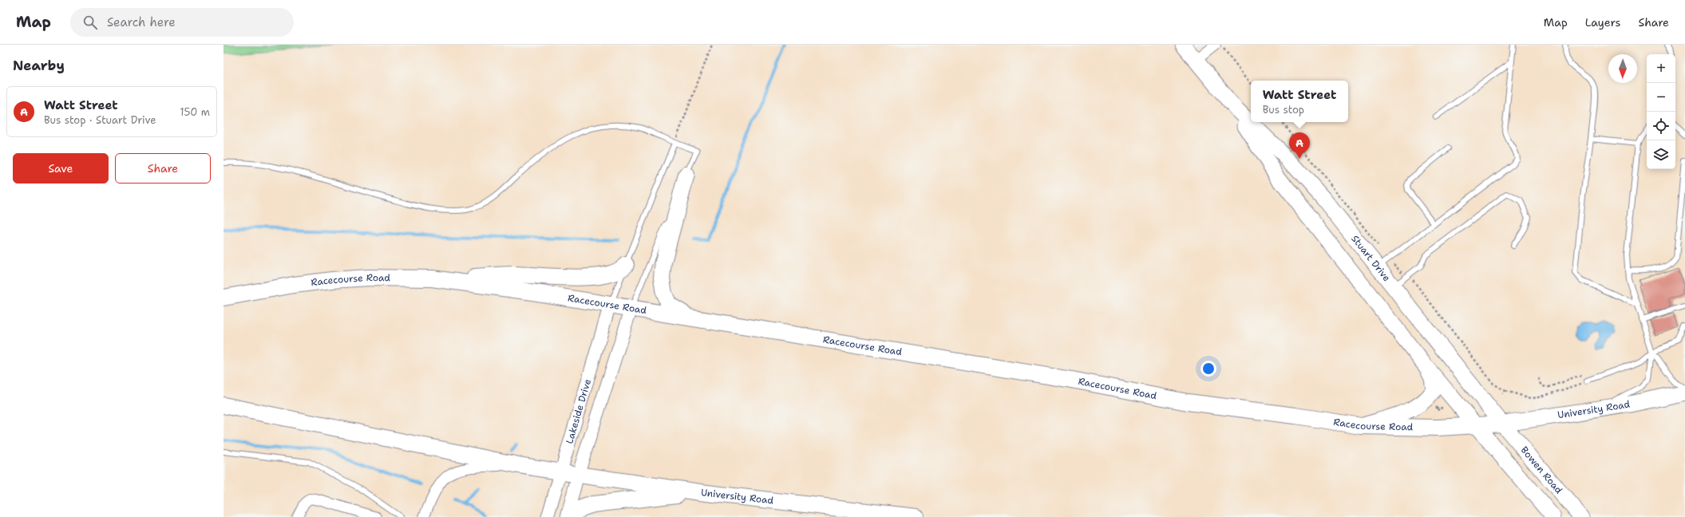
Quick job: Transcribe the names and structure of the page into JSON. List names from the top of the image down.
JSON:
{
  "streets": {
    "highway": ["Racecourse Road", "University Road"],
    "main road": ["Stuart Drive", "Bowen Road"],
    "street": ["Lakeside Drive"]
  },
  "crossings": [
    ["Stuart Drive", "Racecourse Road"],
    ["Stuart Drive", "University Road"],
    ["Stuart Drive", "Bowen Road"],
    ["Racecourse Road", "University Road"],
    ["Racecourse Road", "Lakeside Drive"],
    ["Racecourse Road", "Bowen Road"],
    ["University Road", "Lakeside Drive"],
    ["University Road", "Bowen Road"]
  ],
  "north": "bottom",
  "page": {
    "header": "Map",
    "search": "Search here",
    "nav": ["Map", "Layers", "Share"],
    "heading": "Nearby",
    "map_buttons": ["+", "−"],
    "popup": ["Watt Street", "Bus stop"],
    "list": [
      {
        "mark": "A",
        "name": "Watt Street",
        "note": "Bus stop · Stuart Drive",
        "value": "150 m"
      }
    ],
    "pins": "A",
    "buttons": ["Save", "Share"]
  }
}
